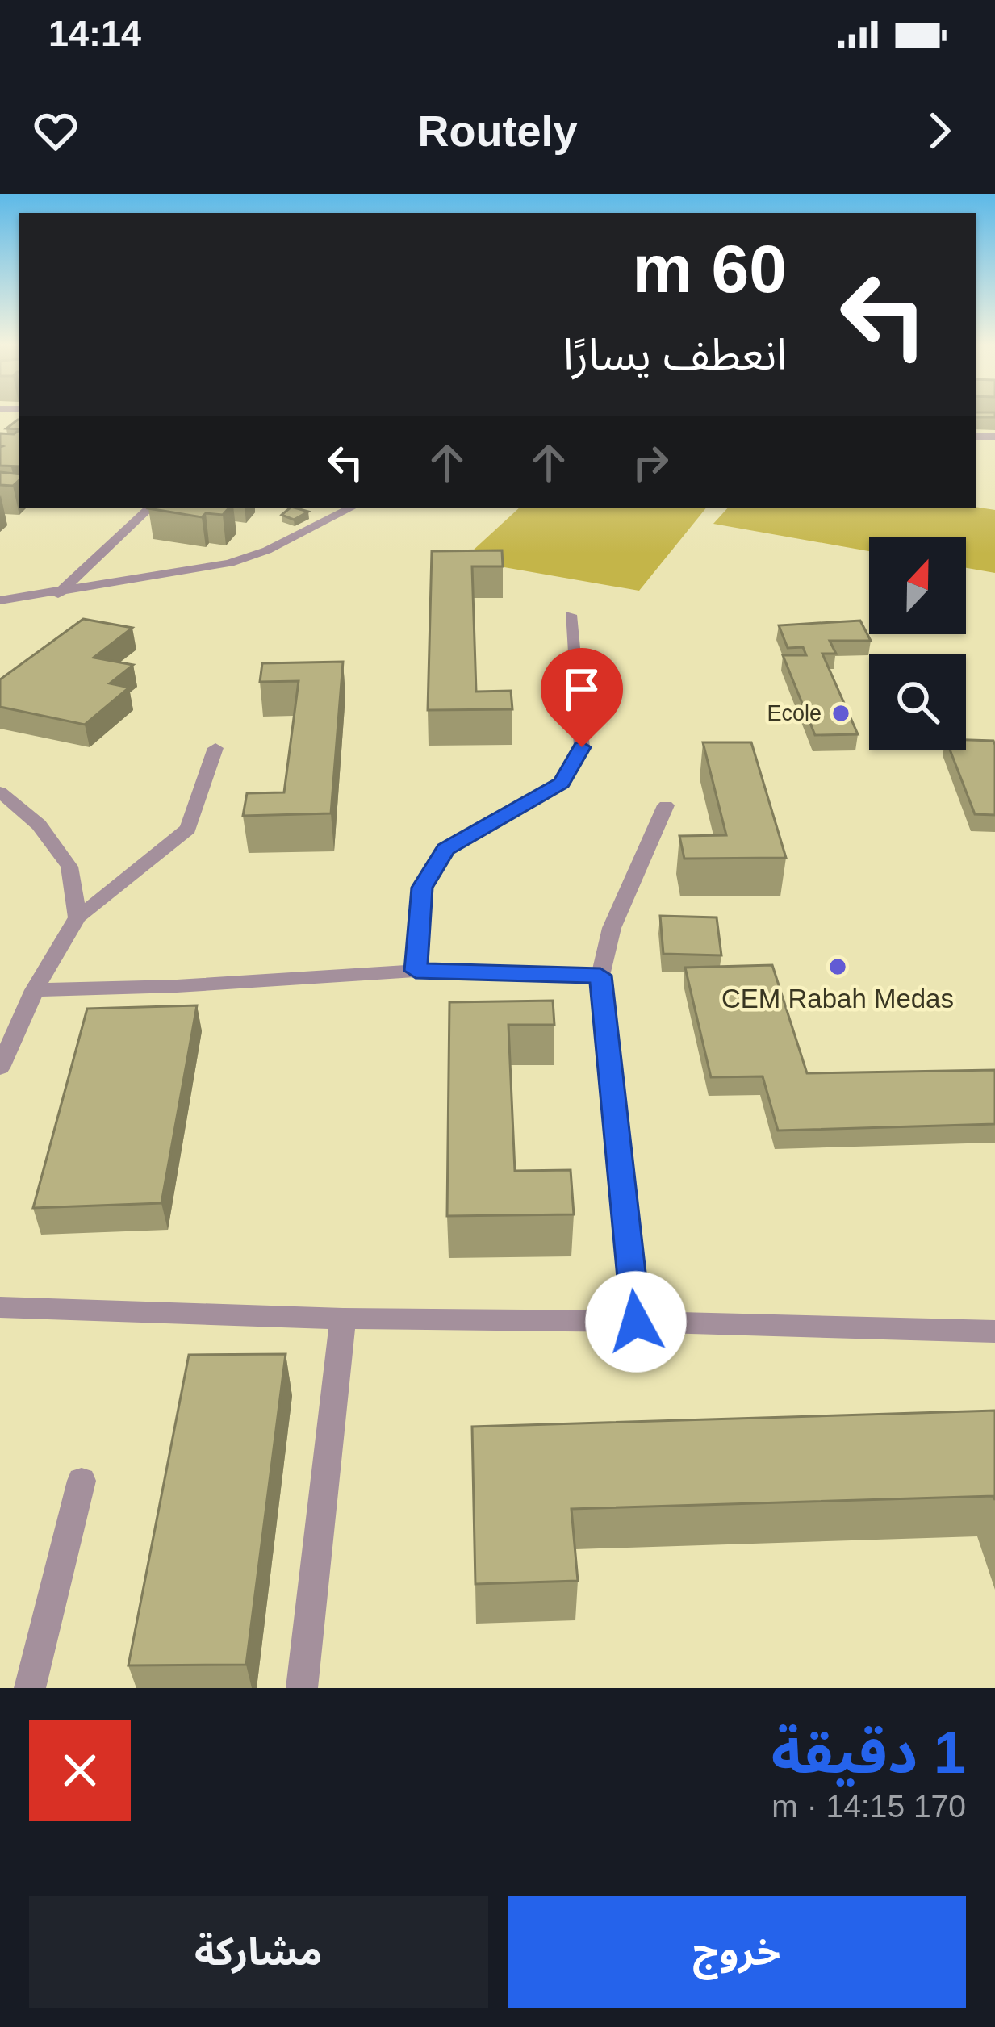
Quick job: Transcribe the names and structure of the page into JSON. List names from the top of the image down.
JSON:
{
  "places": ["Ecole", "CEM Rabah Medas"],
  "north": "top",
  "page": {
    "status": "14:14",
    "header": "Routely",
    "turn": ["60 m", "انعطف يسارًا"],
    "heading": ["1 دقيقة", "170 m · 14:15"],
    "buttons": ["خروج", "مشاركة"]
  }
}
